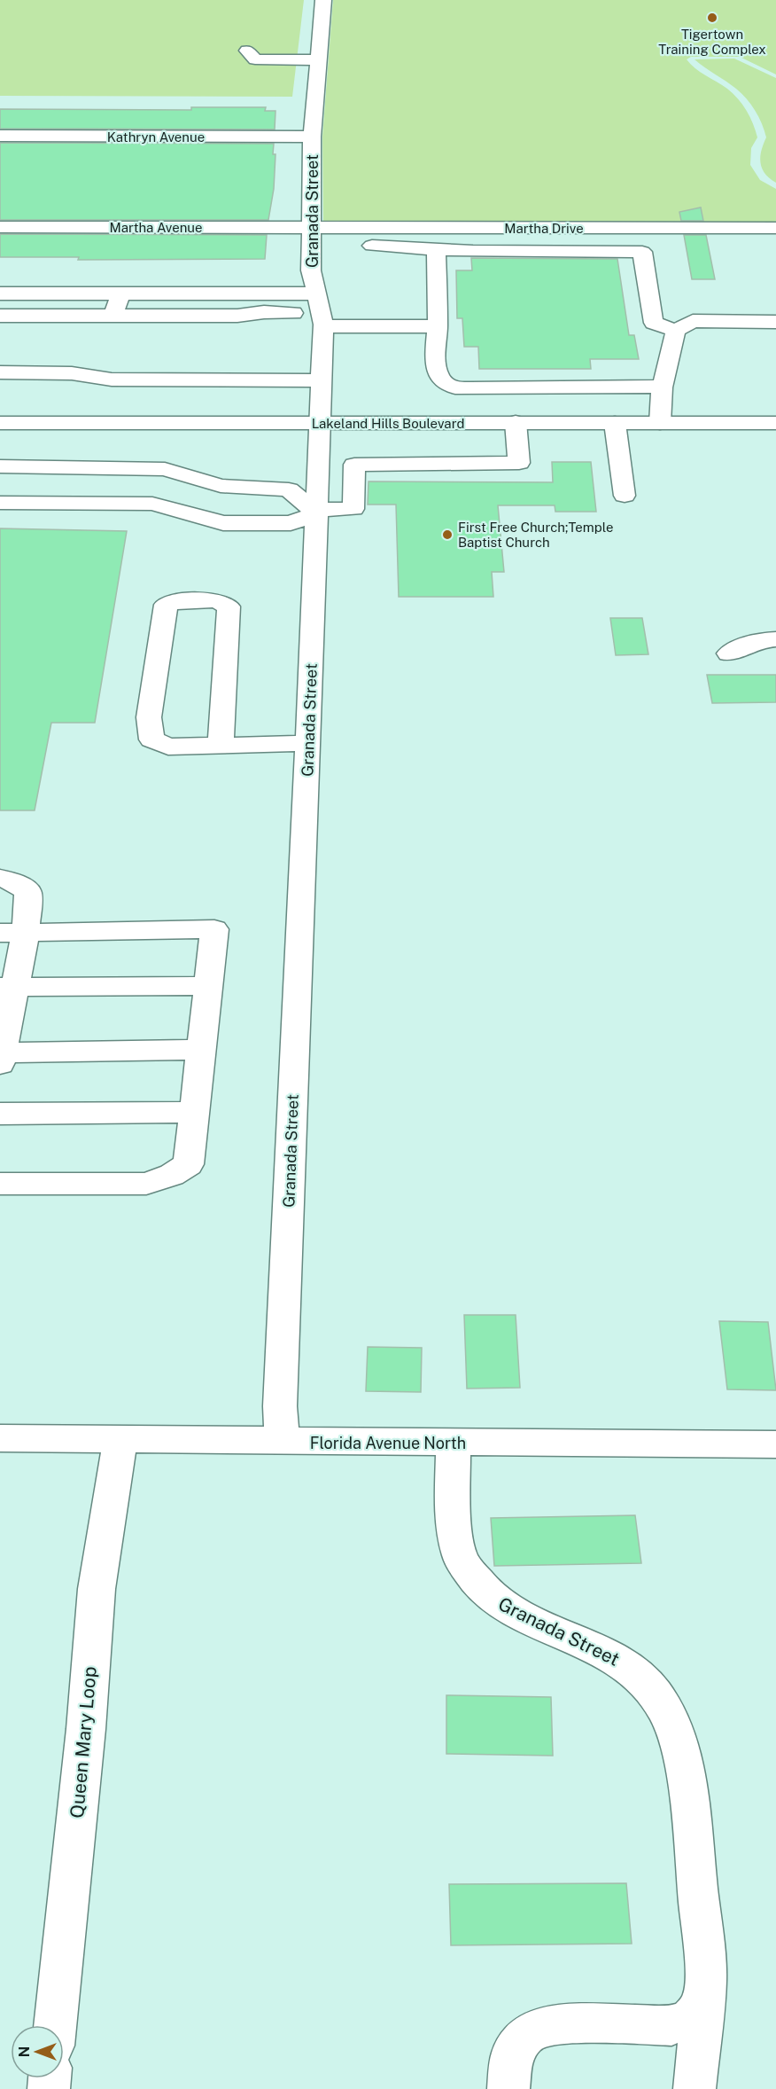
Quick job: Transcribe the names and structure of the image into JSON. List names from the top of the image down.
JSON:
{
  "streets": {
    "street": [
      "Kathryn Avenue",
      "Granada Street",
      "Martha Avenue",
      "Martha Drive",
      "Lakeland Hills Boulevard",
      "Florida Avenue North",
      "Queen Mary Loop"
    ]
  },
  "crossings": [
    ["Kathryn Avenue", "Granada Street"],
    ["Granada Street", "Martha Avenue"],
    ["Granada Street", "Martha Drive"],
    ["Granada Street", "Lakeland Hills Boulevard"],
    ["Granada Street", "Florida Avenue North"],
    ["Martha Avenue", "Martha Drive"],
    ["Florida Avenue North", "Queen Mary Loop"]
  ],
  "places": ["Tigertown Training Complex", "First Free Church;Temple Baptist Church"],
  "north": "left"
}
